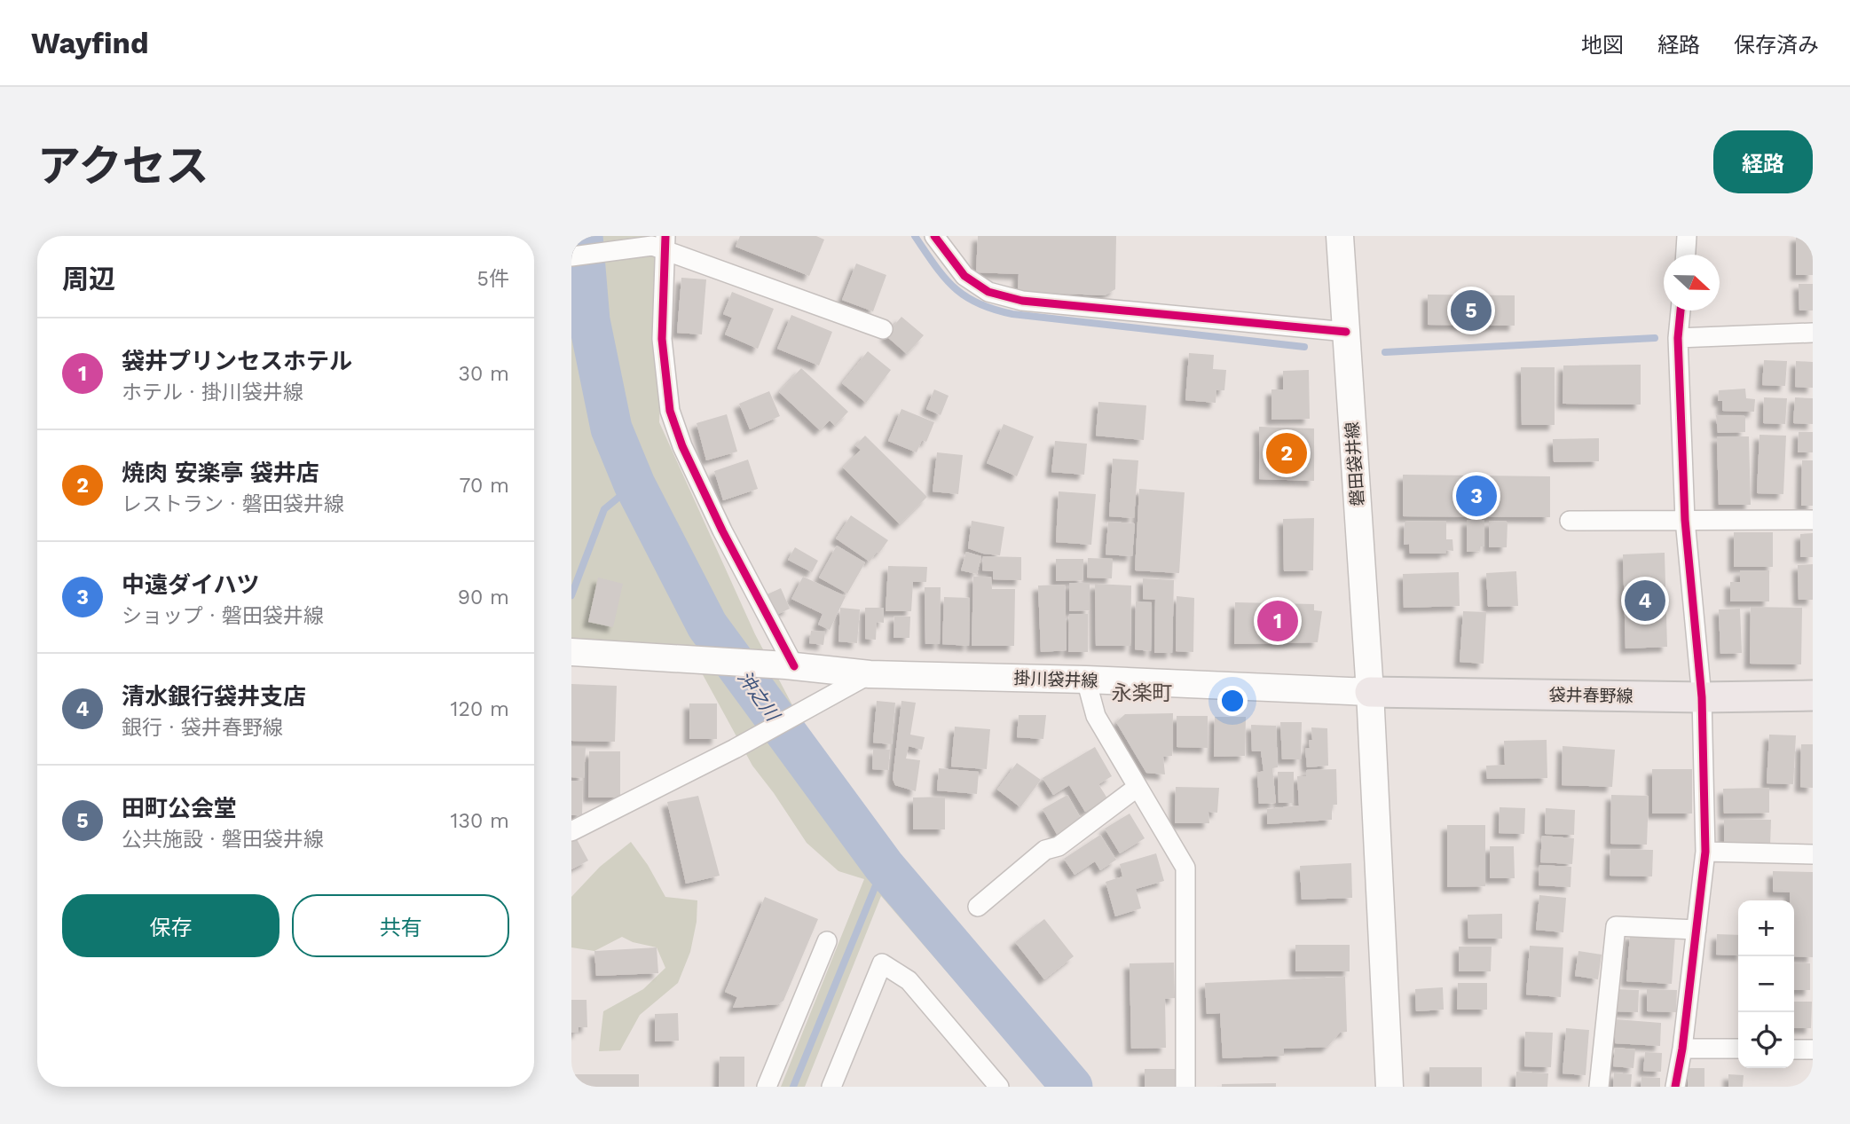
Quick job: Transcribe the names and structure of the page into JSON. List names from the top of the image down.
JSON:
{
  "streets": {
    "main road": ["磐田袋井線", "掛川袋井線", "袋井春野線"]
  },
  "crossings": [
    ["磐田袋井線", "掛川袋井線"],
    ["磐田袋井線", "袋井春野線"],
    ["掛川袋井線", "袋井春野線"]
  ],
  "districts": ["永楽町"],
  "water": ["沖之川"],
  "north": "right",
  "page": {
    "header": "Wayfind",
    "nav": ["地図", "経路", "保存済み"],
    "title": "アクセス",
    "buttons": [
      "経路",
      ["保存", "共有"]
    ],
    "heading": ["周辺", "5件"],
    "pins": [
      "5",
      "2",
      "3",
      "4",
      "1"
    ],
    "list": [
      {
        "mark": "1",
        "name": "袋井プリンセスホテル",
        "note": "ホテル · 掛川袋井線",
        "value": "30 m"
      },
      {
        "mark": "2",
        "name": "焼肉 安楽亭 袋井店",
        "note": "レストラン · 磐田袋井線",
        "value": "70 m"
      },
      {
        "mark": "3",
        "name": "中遠ダイハツ",
        "note": "ショップ · 磐田袋井線",
        "value": "90 m"
      },
      {
        "mark": "4",
        "name": "清水銀行袋井支店",
        "note": "銀行 · 袋井春野線",
        "value": "120 m"
      },
      {
        "mark": "5",
        "name": "田町公会堂",
        "note": "公共施設 · 磐田袋井線",
        "value": "130 m"
      }
    ],
    "map_buttons": ["+", "−"]
  }
}
